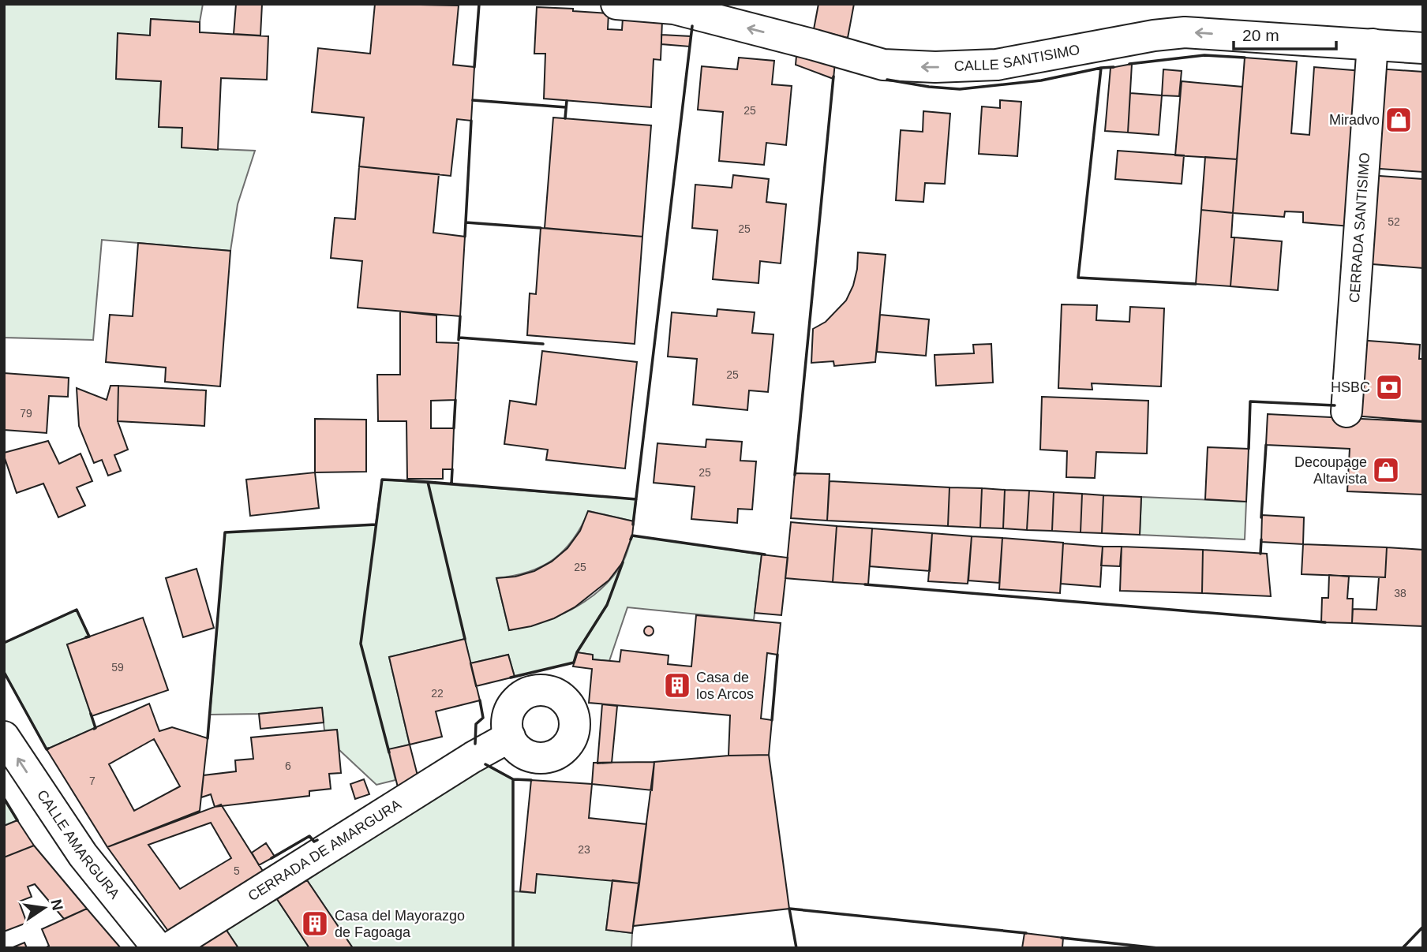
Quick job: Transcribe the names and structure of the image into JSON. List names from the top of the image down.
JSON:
{
  "streets": {
    "street": [
      "CALLE SANTISIMO",
      "CERRADA SANTISIMO",
      "CALLE AMARGURA",
      "CERRADA DE AMARGURA"
    ]
  },
  "crossings": [
    ["CALLE SANTISIMO", "CERRADA SANTISIMO"]
  ],
  "one_way": ["CALLE SANTISIMO", "CALLE AMARGURA"],
  "places": {
    "shop": ["Miradvo", "Decoupage Altavista"],
    "bank": ["HSBC"],
    "building": ["Casa de los Arcos", "Casa del Mayorazgo de Fagoaga"]
  },
  "house_numbers": [
    "25",
    "52",
    "25",
    "25",
    "79",
    "25",
    "25",
    "38",
    "59",
    "22",
    "6",
    "7",
    "23",
    "5"
  ],
  "scale_bar": "20 m",
  "north": "right"
}
